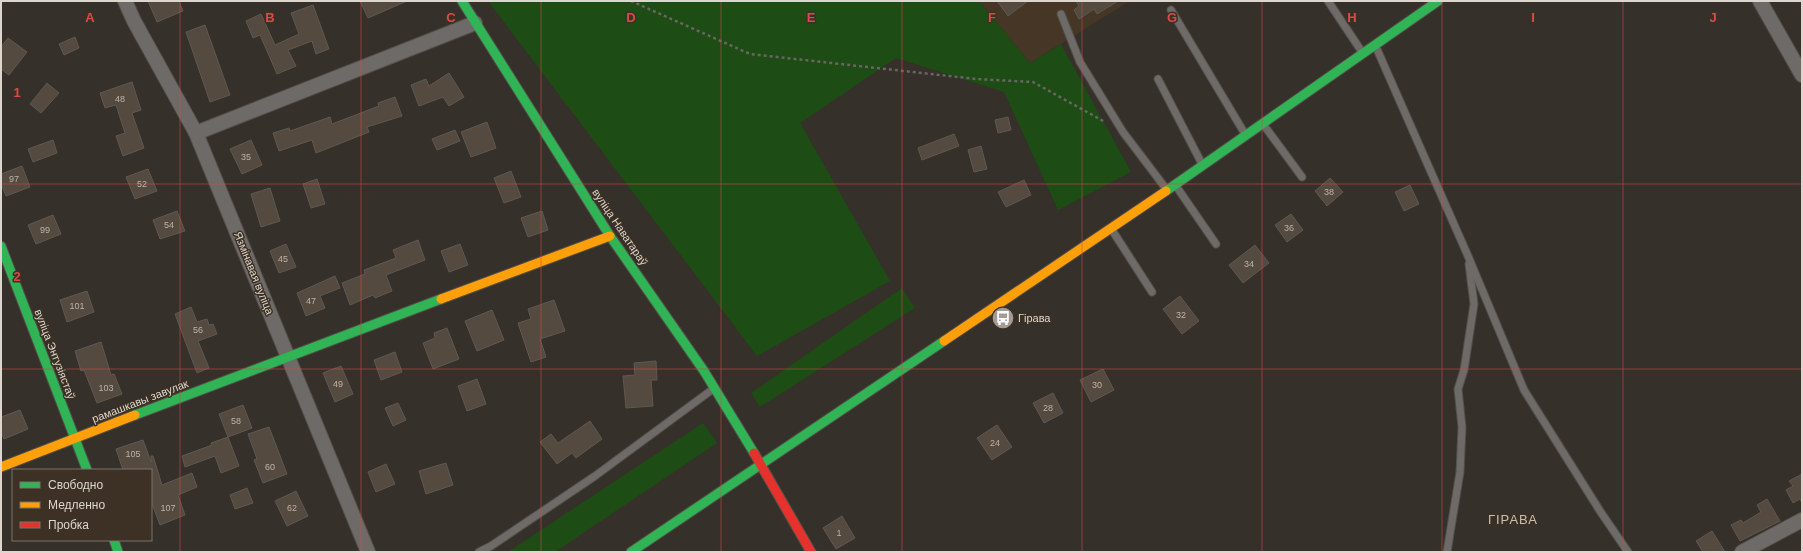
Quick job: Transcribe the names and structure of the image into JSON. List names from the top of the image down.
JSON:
{
  "streets": {
    "street": [
      "вуліца Наватараў",
      "Язмінавая вуліца",
      "вуліца Энтузіястаў",
      "рамашкавы завулак"
    ]
  },
  "crossings": [
    ["вуліца Наватараў", "рамашкавы завулак"],
    ["Язмінавая вуліца", "рамашкавы завулак"],
    ["вуліца Энтузіястаў", "рамашкавы завулак"]
  ],
  "districts": ["ГІРАВА"],
  "places": {
    "bus stop": ["Гірава"]
  },
  "house_numbers": [
    "48",
    "35",
    "97",
    "52",
    "38",
    "54",
    "36",
    "99",
    "45",
    "34",
    "47",
    "101",
    "32",
    "56",
    "49",
    "30",
    "103",
    "28",
    "58",
    "24",
    "105",
    "60",
    "107",
    "62",
    "1"
  ],
  "legend": ["Свободно", "Медленно", "Пробка"],
  "grid": {
    "columns": [
      "A",
      "B",
      "C",
      "D",
      "E",
      "F",
      "G",
      "H",
      "I",
      "J"
    ],
    "rows": ["1", "2"]
  }
}
